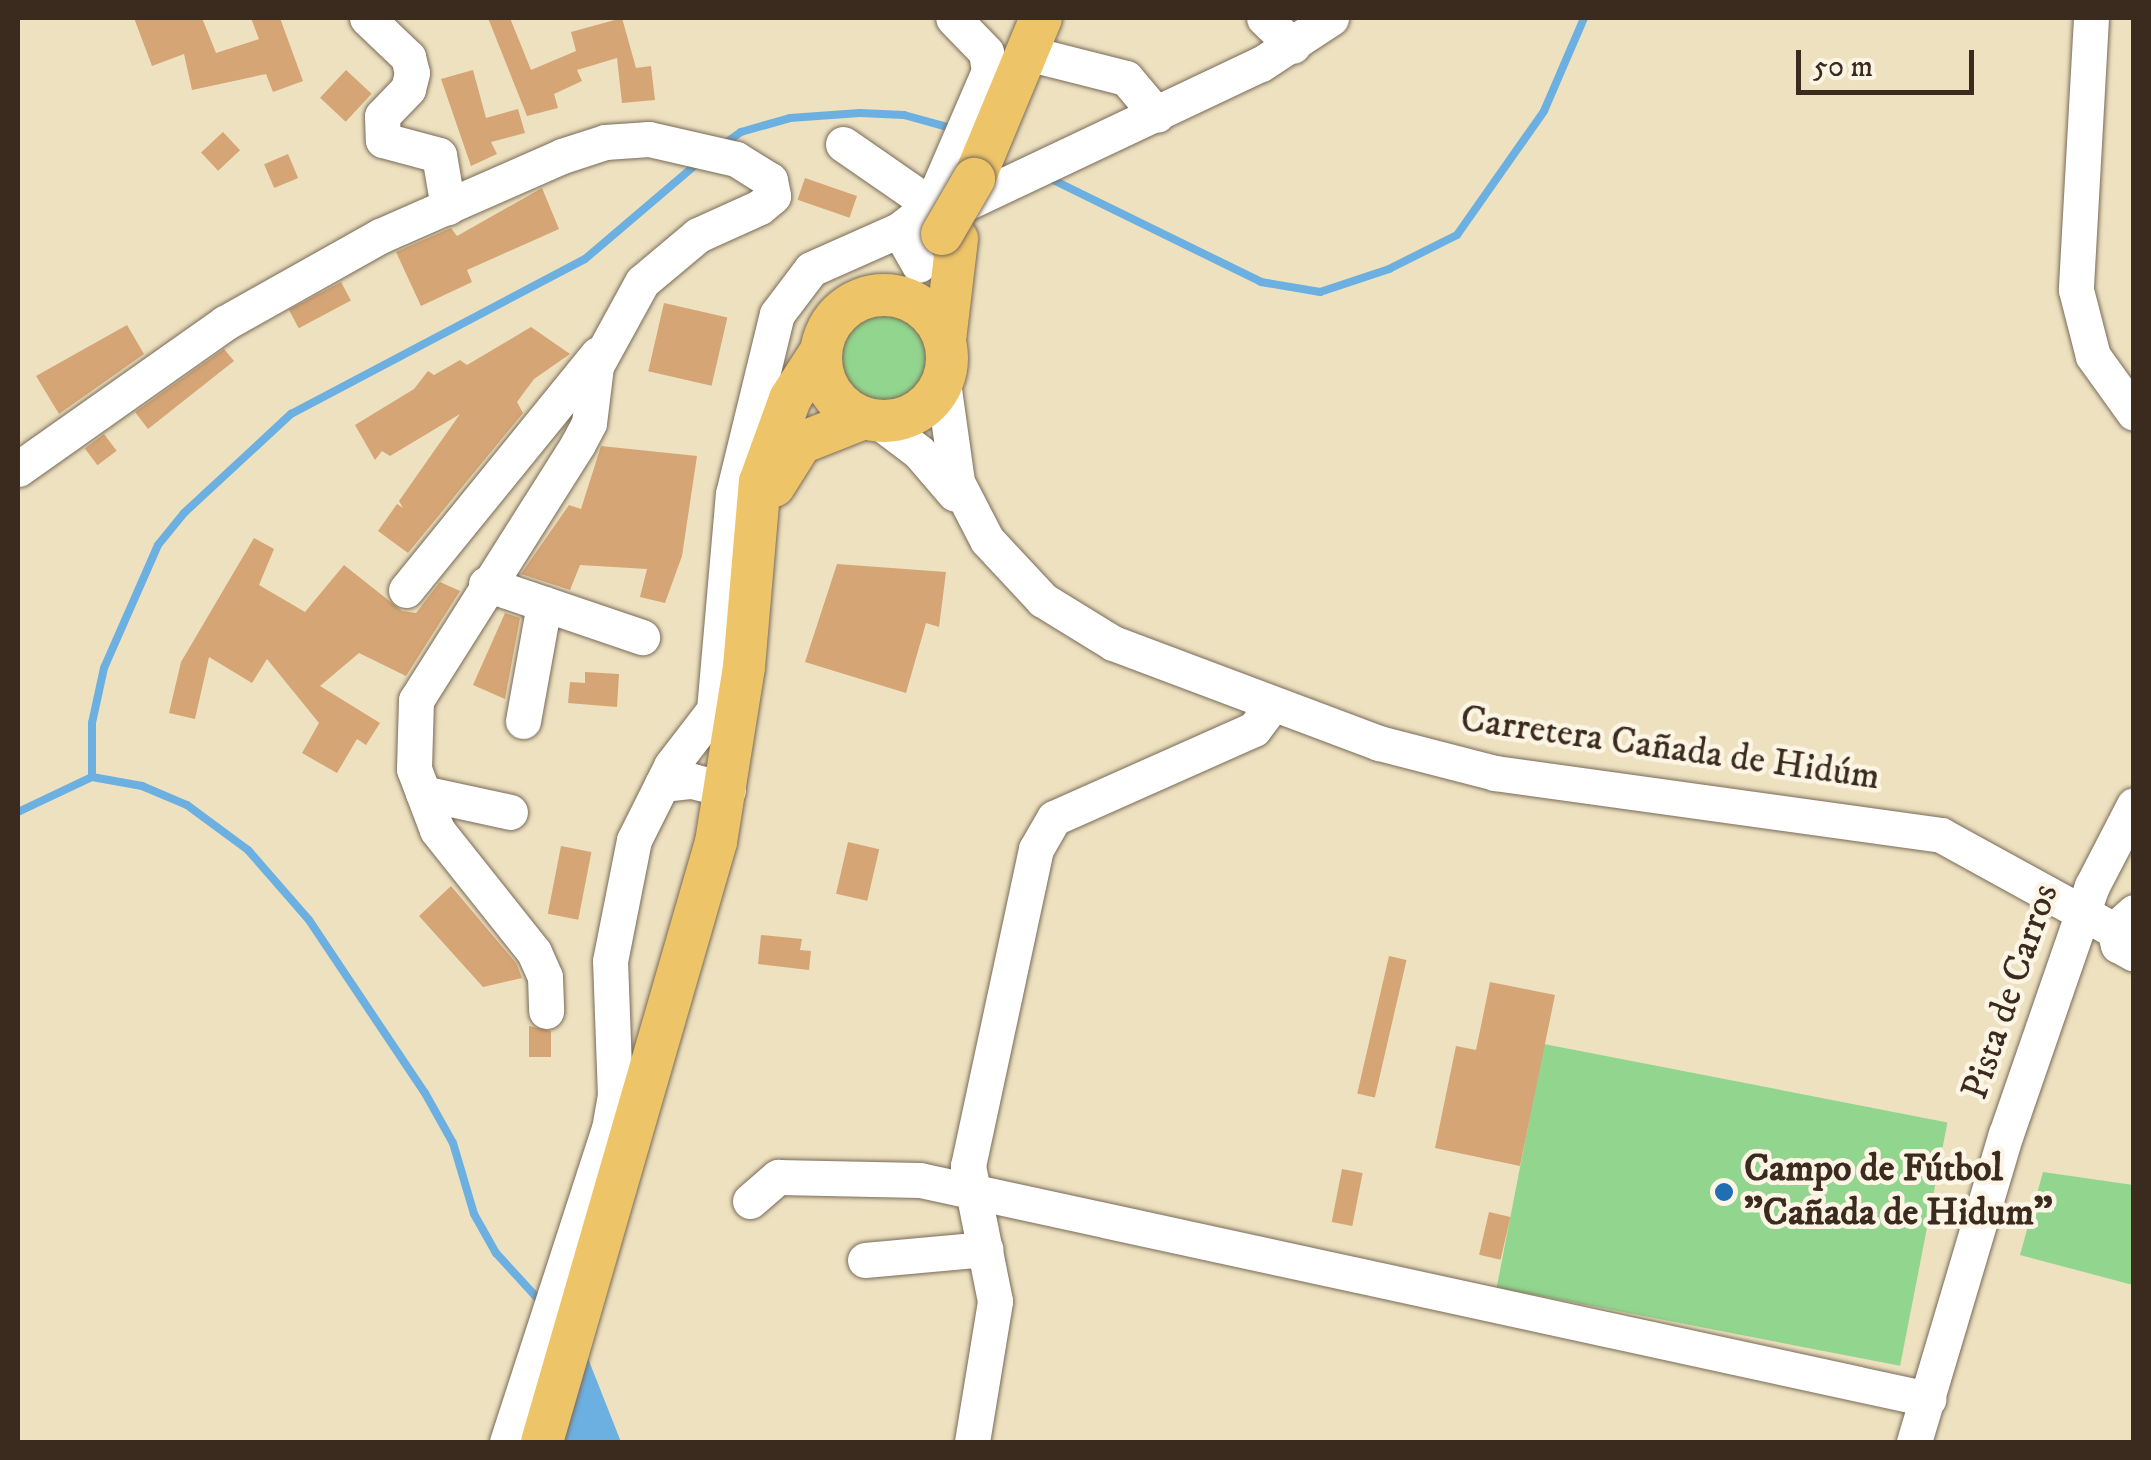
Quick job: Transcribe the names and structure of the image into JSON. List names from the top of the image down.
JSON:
{
  "streets": {
    "street": ["Carretera Cañada de Hidúm", "Pista de Carros"]
  },
  "crossings": [
    ["Carretera Cañada de Hidúm", "Pista de Carros"]
  ],
  "places": ["Campo de Fútbol \"Cañada de Hidum\""],
  "scale_bar": "50 m"
}
